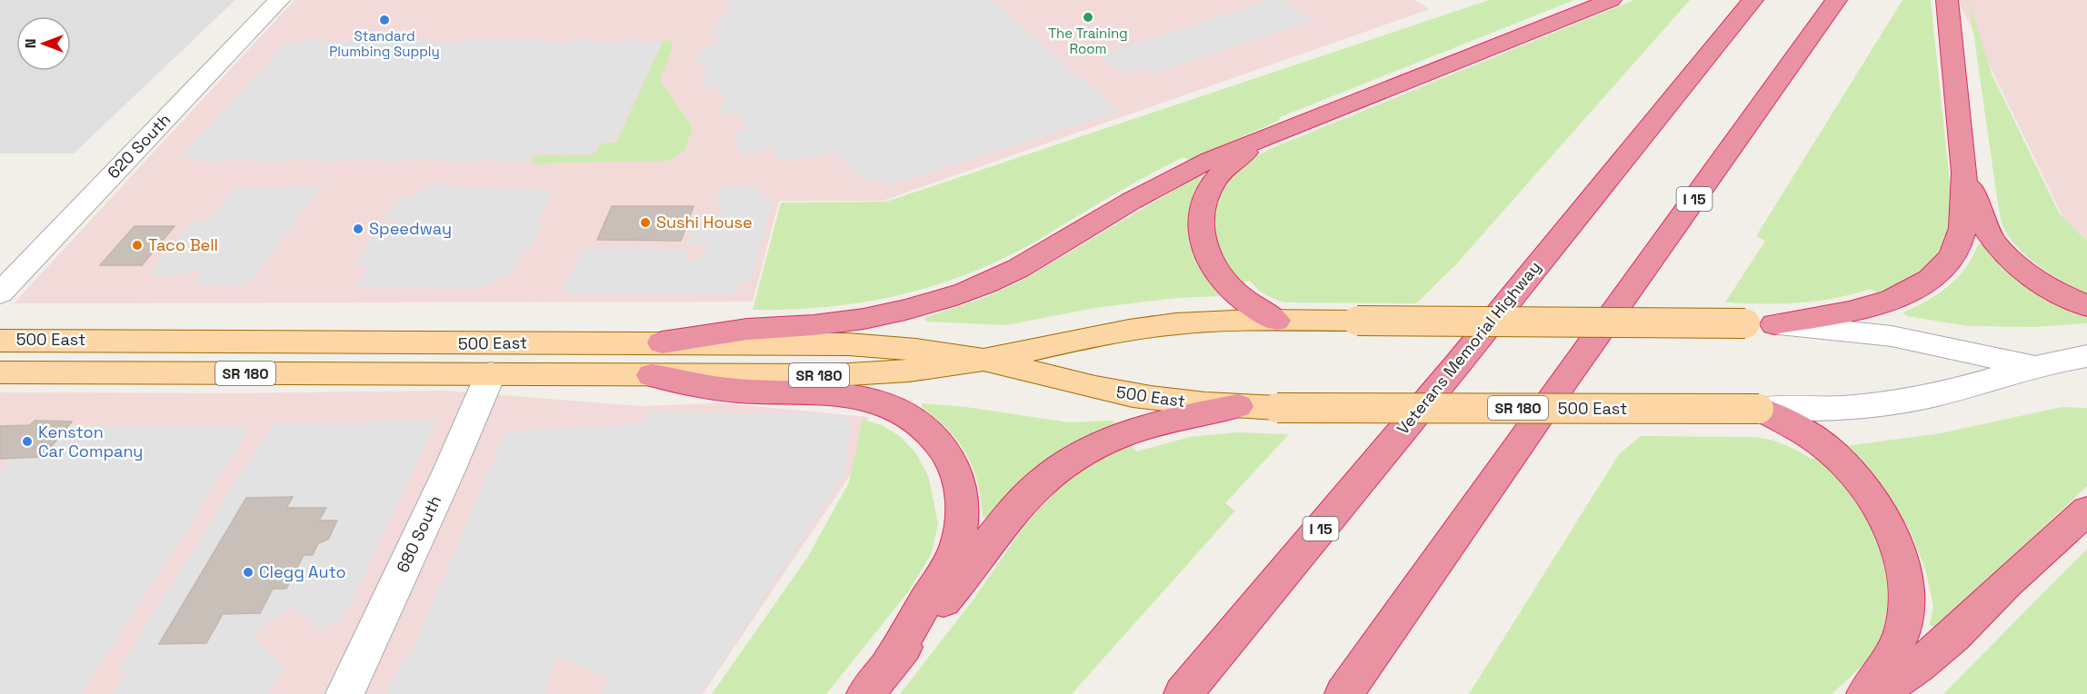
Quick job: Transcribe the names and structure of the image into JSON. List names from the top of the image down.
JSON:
{
  "streets": {
    "highway": ["I 15", "Veterans Memorial Highway"],
    "main road": ["500 East", "SR 180"],
    "street": ["620 South", "680 South"]
  },
  "crossings": [
    ["500 East", "680 South"]
  ],
  "places": [
    "The Training Room",
    "Standard Plumbing Supply",
    "Sushi House",
    "Speedway",
    "Taco Bell",
    "Kenston Car Company",
    "Clegg Auto"
  ],
  "north": "left"
}
